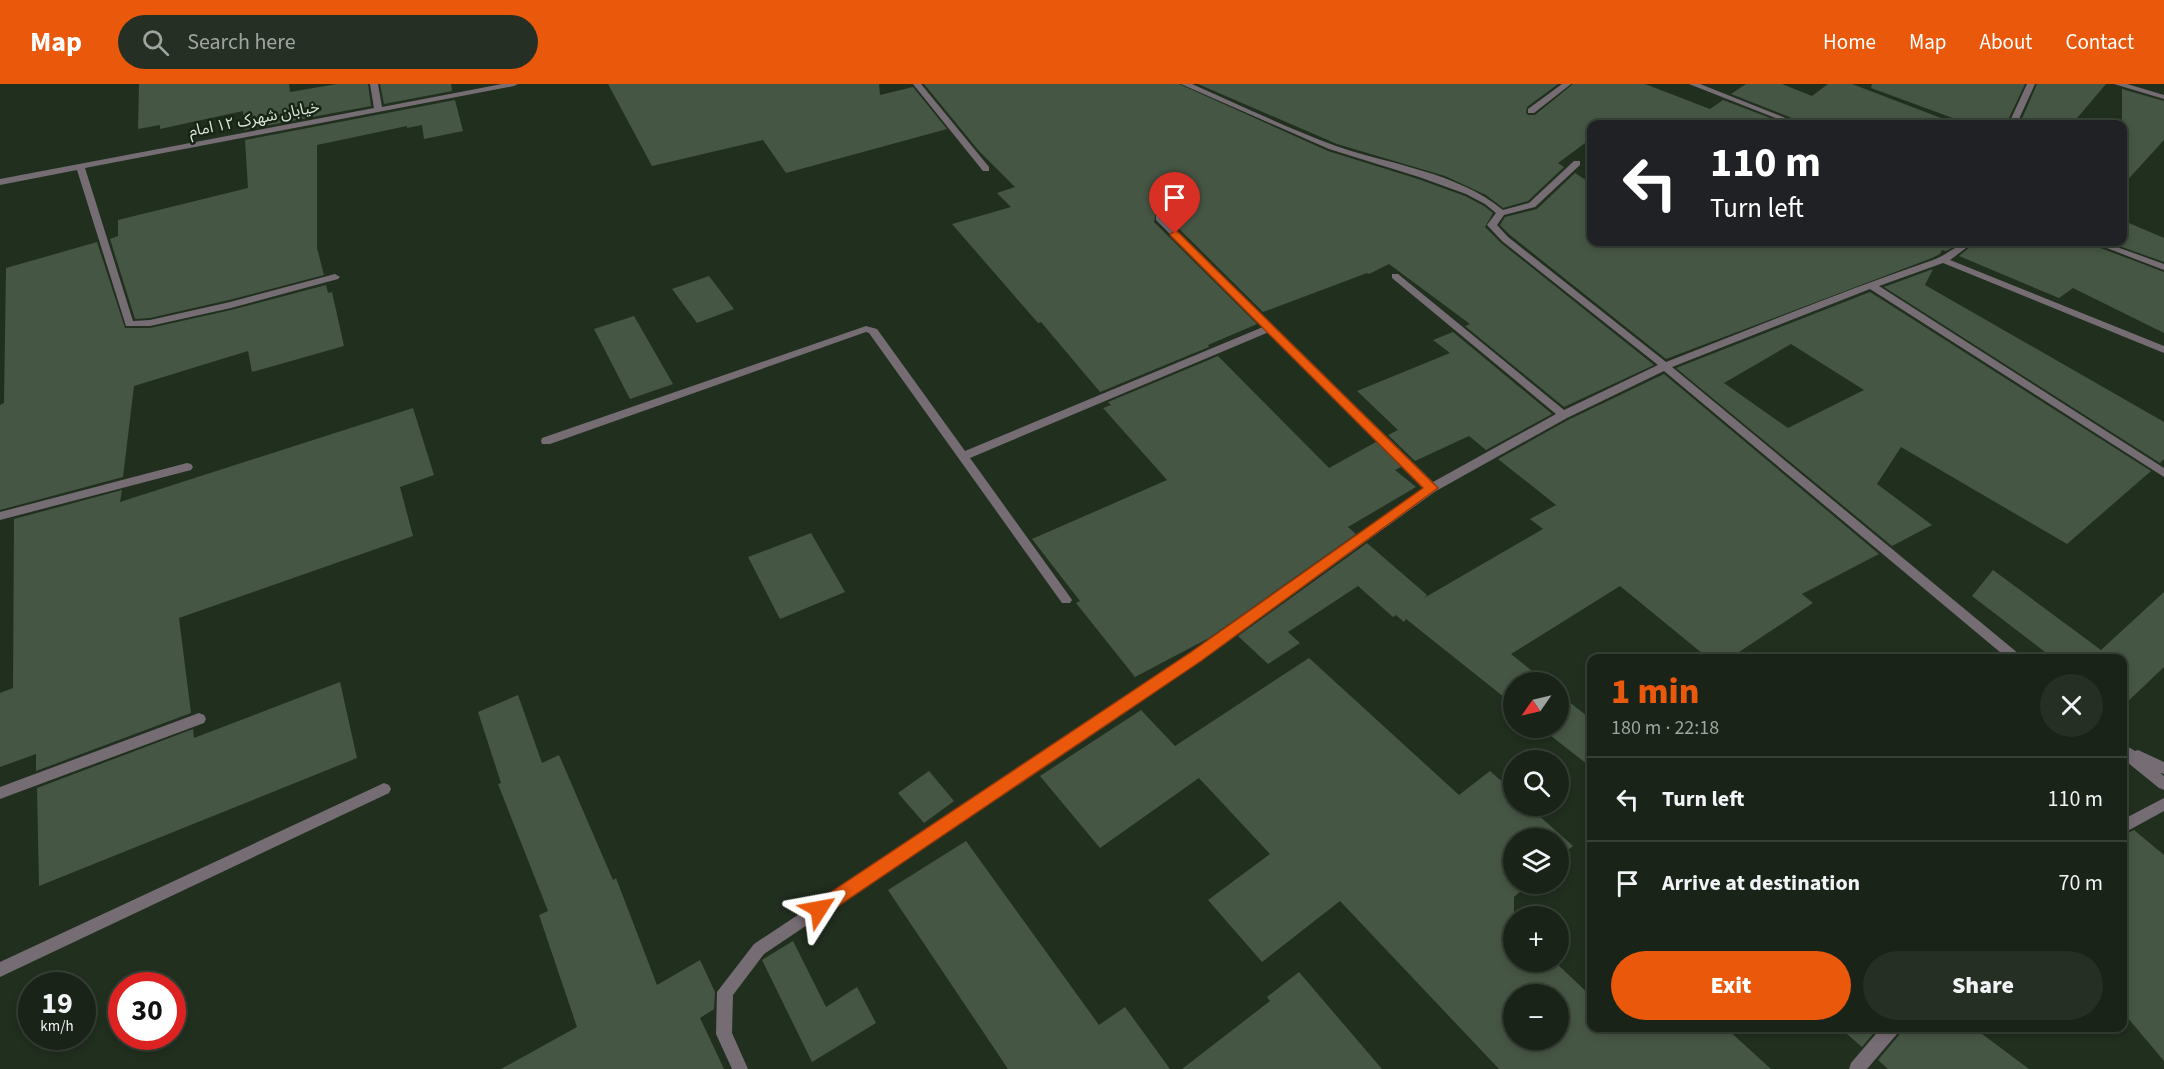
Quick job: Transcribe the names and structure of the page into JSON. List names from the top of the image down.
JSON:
{
  "streets": {
    "street": ["خیابان شهرک ۱۲ امام"]
  },
  "north": "bottom left",
  "page": {
    "header": "Map",
    "search": "Search here",
    "nav": [
      "Home",
      "Map",
      "About",
      "Contact"
    ],
    "turn": ["110 m", "Turn left"],
    "heading": ["1 min", "180 m · 22:18"],
    "map_buttons": ["+", "−"],
    "list": [
      {
        "name": "Turn left",
        "value": "110 m"
      },
      {
        "name": "Arrive at destination",
        "value": "70 m"
      }
    ],
    "buttons": ["Exit", "Share"],
    "speed": "19 km/h",
    "limit": "30"
  }
}
